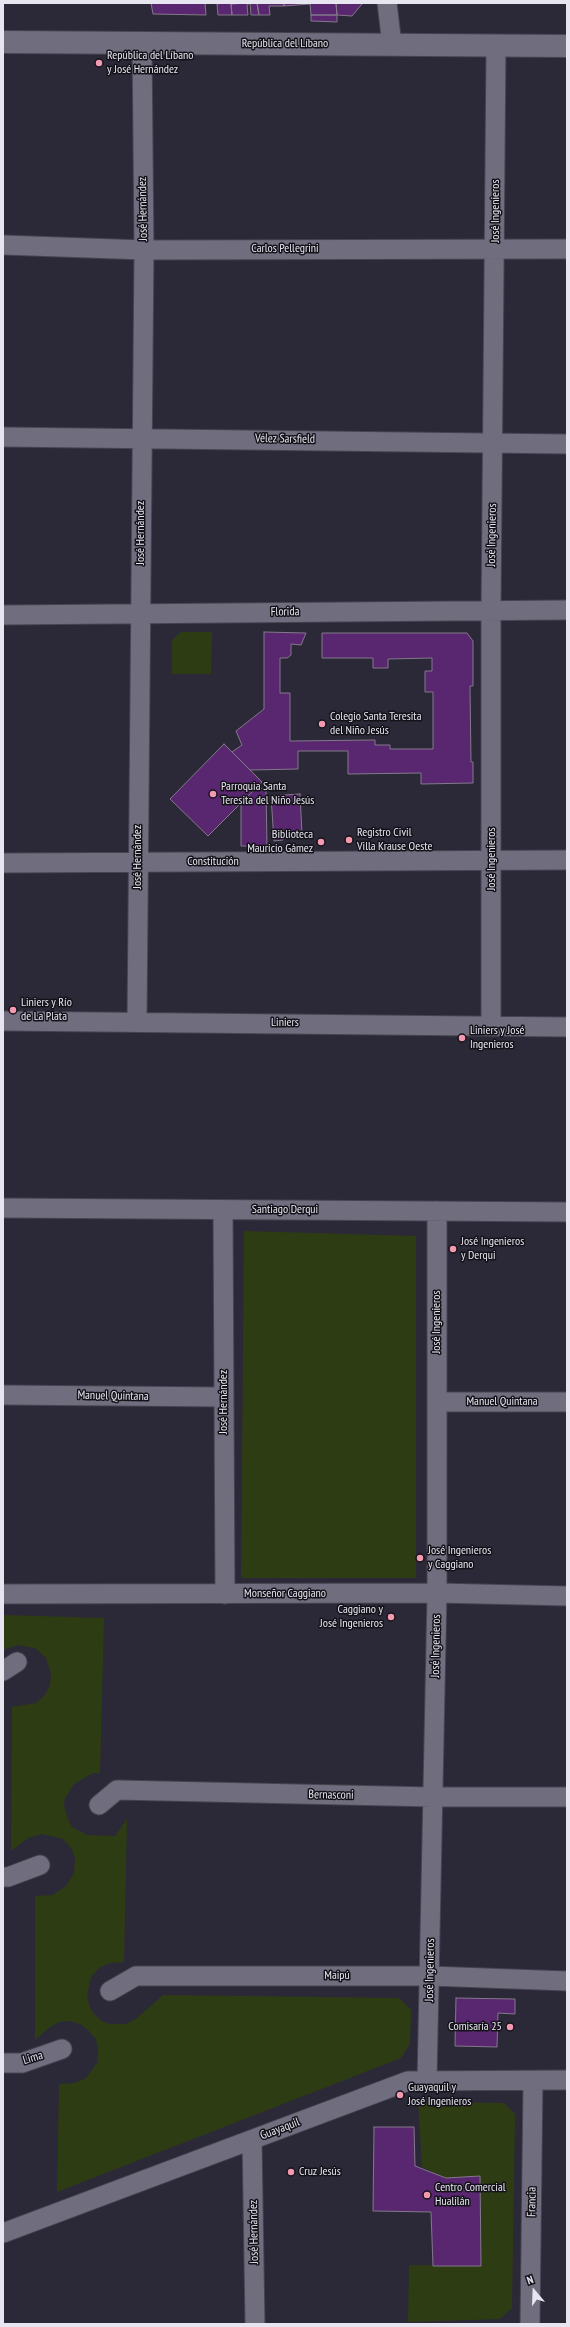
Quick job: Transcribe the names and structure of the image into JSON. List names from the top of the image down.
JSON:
{
  "streets": {
    "main road": ["República del Líbano"],
    "street": [
      "José Hernández",
      "José Ingenieros",
      "Carlos Pellegrini",
      "Vélez Sarsfield",
      "Florida",
      "Constitución",
      "Liniers",
      "Santiago Derqui",
      "Manuel Quintana",
      "Monseñor Caggiano",
      "Bernasconi",
      "Maipú",
      "Lima",
      "Guayaquil",
      "Francia"
    ]
  },
  "crossings": [
    ["República del Líbano", "José Hernández"],
    ["República del Líbano", "José Ingenieros"],
    ["José Hernández", "Carlos Pellegrini"],
    ["José Hernández", "Vélez Sarsfield"],
    ["José Hernández", "Florida"],
    ["José Hernández", "Constitución"],
    ["José Hernández", "Liniers"],
    ["José Hernández", "Santiago Derqui"],
    ["José Hernández", "Manuel Quintana"],
    ["José Hernández", "Monseñor Caggiano"],
    ["José Hernández", "Guayaquil"],
    ["José Ingenieros", "Carlos Pellegrini"],
    ["José Ingenieros", "Vélez Sarsfield"],
    ["José Ingenieros", "Florida"],
    ["José Ingenieros", "Constitución"],
    ["José Ingenieros", "Liniers"],
    ["José Ingenieros", "Santiago Derqui"],
    ["José Ingenieros", "Manuel Quintana"],
    ["José Ingenieros", "Monseñor Caggiano"],
    ["José Ingenieros", "Bernasconi"],
    ["José Ingenieros", "Maipú"],
    ["José Ingenieros", "Guayaquil"],
    ["Guayaquil", "Francia"]
  ],
  "places": [
    "República del Líbano y José Hernández",
    "Colegio Santa Teresita del Niño Jesús",
    "Parroquia Santa Teresita del Niño Jesús",
    "Registro Civil Villa Krause Oeste",
    "Biblioteca Mauricio Gámez",
    "Liniers y Río de La Plata",
    "Liniers y José Ingenieros",
    "José Ingenieros y Derqui",
    "José Ingenieros y Caggiano",
    "Caggiano y José Ingenieros",
    "Comisaría 25",
    "Guayaquil y José Ingenieros",
    "Cruz Jesús",
    "Centro Comercial Hualilán"
  ],
  "north": "top"
}
